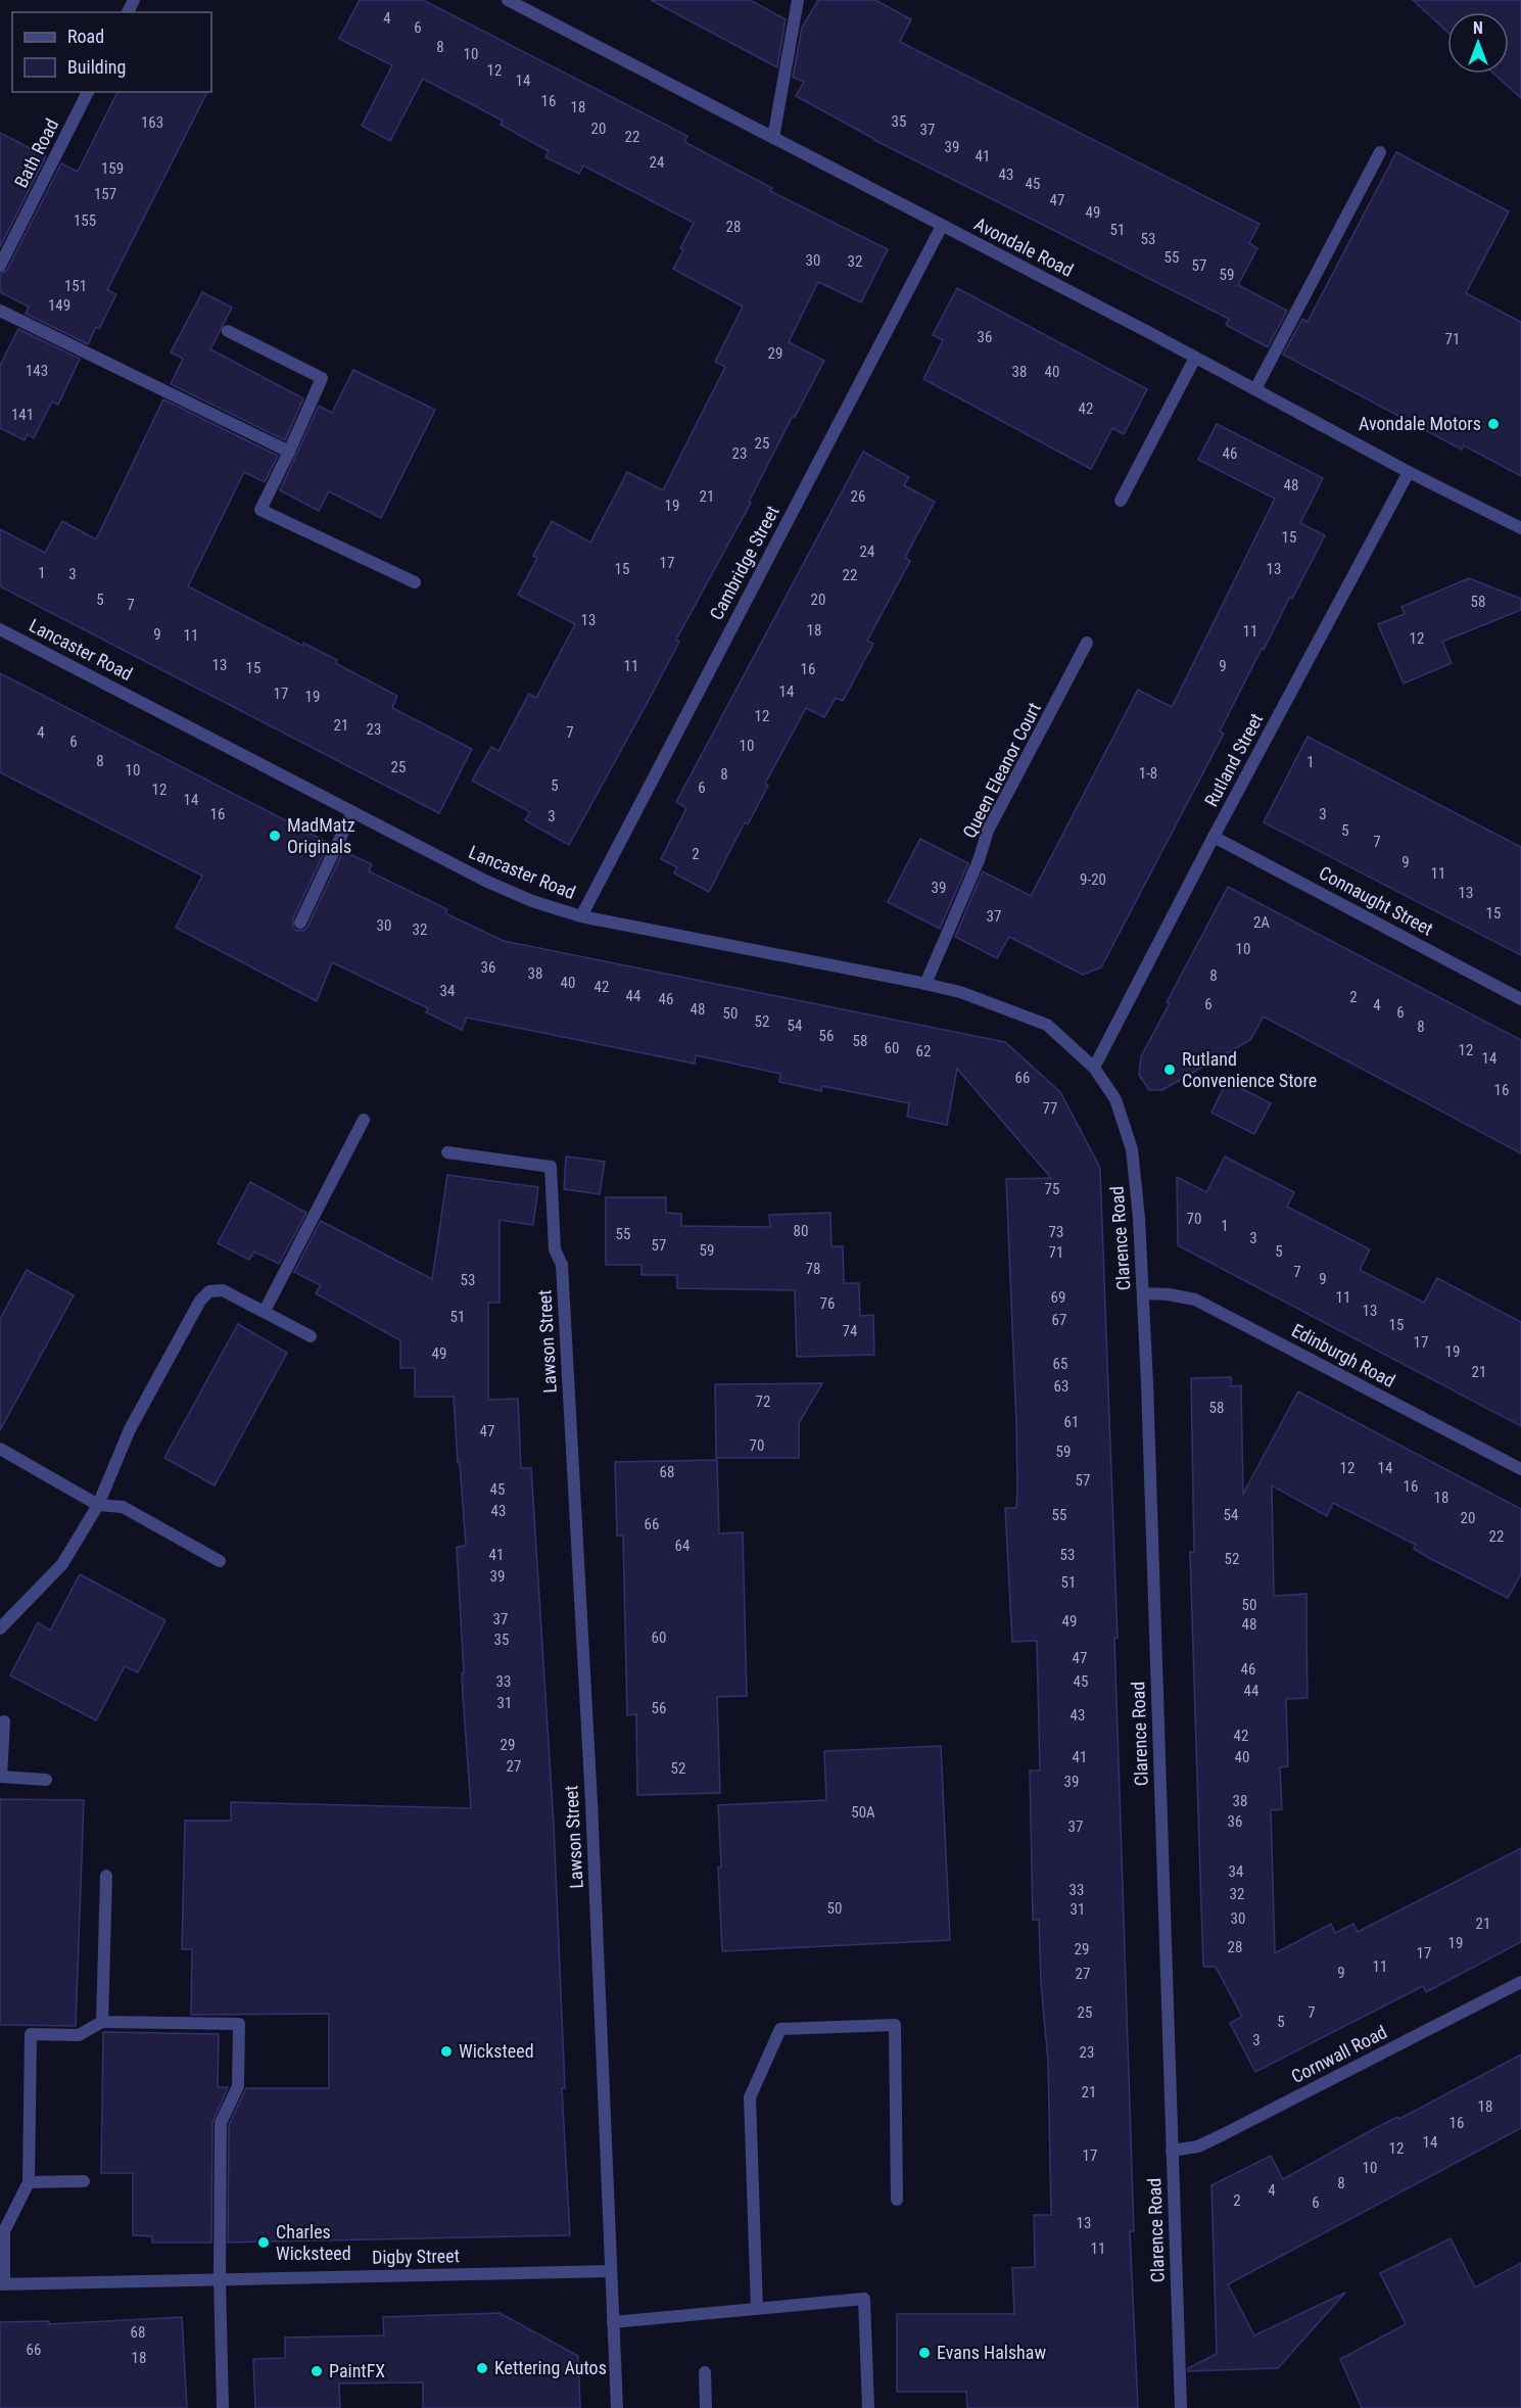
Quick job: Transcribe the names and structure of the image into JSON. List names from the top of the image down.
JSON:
{
  "streets": {
    "street": [
      "Bath Road",
      "Avondale Road",
      "Cambridge Street",
      "Lancaster Road",
      "Rutland Street",
      "Queen Eleanor Court",
      "Connaught Street",
      "Clarence Road",
      "Lawson Street",
      "Edinburgh Road",
      "Cornwall Road",
      "Digby Street"
    ]
  },
  "crossings": [
    ["Avondale Road", "Cambridge Street"],
    ["Avondale Road", "Rutland Street"],
    ["Cambridge Street", "Lancaster Road"],
    ["Lancaster Road", "Rutland Street"],
    ["Lancaster Road", "Queen Eleanor Court"],
    ["Lancaster Road", "Clarence Road"],
    ["Rutland Street", "Connaught Street"],
    ["Rutland Street", "Clarence Road"],
    ["Clarence Road", "Edinburgh Road"],
    ["Clarence Road", "Cornwall Road"],
    ["Lawson Street", "Digby Street"]
  ],
  "places": [
    "Avondale Motors",
    "MadMatz Originals",
    "Rutland Convenience Store",
    "Wicksteed",
    "Charles Wicksteed",
    "Evans Halshaw",
    "Kettering Autos",
    "PaintFX"
  ],
  "house_numbers": [
    "4",
    "6",
    "8",
    "10",
    "12",
    "14",
    "16",
    "18",
    "35",
    "163",
    "20",
    "37",
    "22",
    "39",
    "41",
    "24",
    "159",
    "43",
    "45",
    "157",
    "47",
    "49",
    "155",
    "28",
    "51",
    "53",
    "55",
    "30",
    "32",
    "57",
    "59",
    "151",
    "149",
    "36",
    "71",
    "29",
    "143",
    "38",
    "40",
    "42",
    "141",
    "25",
    "23",
    "46",
    "48",
    "21",
    "26",
    "19",
    "15",
    "24",
    "17",
    "15",
    "13",
    "1",
    "3",
    "22",
    "5",
    "20",
    "58",
    "7",
    "13",
    "18",
    "11",
    "9",
    "11",
    "12",
    "13",
    "11",
    "9",
    "15",
    "16",
    "14",
    "17",
    "19",
    "12",
    "21",
    "23",
    "4",
    "7",
    "6",
    "10",
    "8",
    "1",
    "25",
    "10",
    "1-8",
    "8",
    "5",
    "6",
    "12",
    "14",
    "16",
    "3",
    "3",
    "5",
    "7",
    "2",
    "9",
    "11",
    "9-20",
    "39",
    "13",
    "15",
    "37",
    "2A",
    "30",
    "32",
    "10",
    "36",
    "38",
    "8",
    "40",
    "42",
    "34",
    "44",
    "2",
    "46",
    "6",
    "4",
    "48",
    "6",
    "50",
    "52",
    "54",
    "8",
    "56",
    "58",
    "60",
    "12",
    "62",
    "14",
    "66",
    "16",
    "77",
    "75",
    "70",
    "1",
    "80",
    "73",
    "55",
    "3",
    "57",
    "59",
    "5",
    "71",
    "78",
    "7",
    "9",
    "53",
    "69",
    "11",
    "76",
    "13",
    "51",
    "67",
    "15",
    "74",
    "17",
    "19",
    "49",
    "65",
    "21",
    "63",
    "72",
    "58",
    "61",
    "47",
    "70",
    "59",
    "12",
    "14",
    "68",
    "57",
    "16",
    "45",
    "18",
    "43",
    "55",
    "54",
    "20",
    "66",
    "22",
    "64",
    "41",
    "53",
    "52",
    "39",
    "51",
    "50",
    "37",
    "49",
    "48",
    "60",
    "35",
    "47",
    "46",
    "33",
    "45",
    "44",
    "31",
    "56",
    "43",
    "42",
    "29",
    "41",
    "40",
    "27",
    "52",
    "39",
    "38",
    "50A",
    "36",
    "37",
    "34",
    "33",
    "32",
    "50",
    "31",
    "30",
    "21",
    "19",
    "28",
    "29",
    "17",
    "11",
    "9",
    "27",
    "25",
    "7",
    "5",
    "3",
    "23",
    "21",
    "18",
    "16",
    "14",
    "12",
    "17",
    "10",
    "8",
    "4",
    "2",
    "6",
    "13",
    "11",
    "68",
    "66",
    "18"
  ],
  "legend": ["Road", "Building"],
  "north": "top"
}
